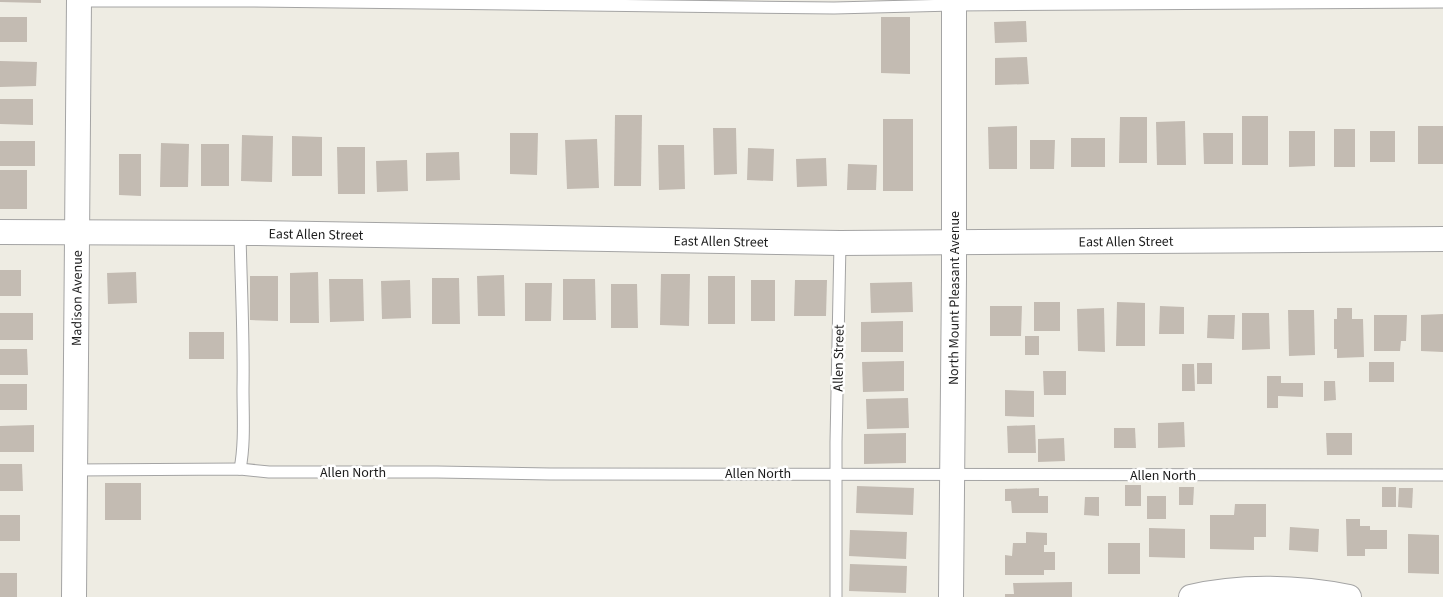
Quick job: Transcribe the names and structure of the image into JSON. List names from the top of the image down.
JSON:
{
  "streets": {
    "street": ["East Allen Street", "Madison Avenue", "North Mount Pleasant Avenue"],
    "lane": ["Allen Street", "Allen North"]
  },
  "crossings": [
    ["East Allen Street", "Madison Avenue"],
    ["East Allen Street", "North Mount Pleasant Avenue"],
    ["East Allen Street", "Allen Street"],
    ["Madison Avenue", "Allen North"],
    ["North Mount Pleasant Avenue", "Allen North"],
    ["Allen Street", "Allen North"]
  ]
}
